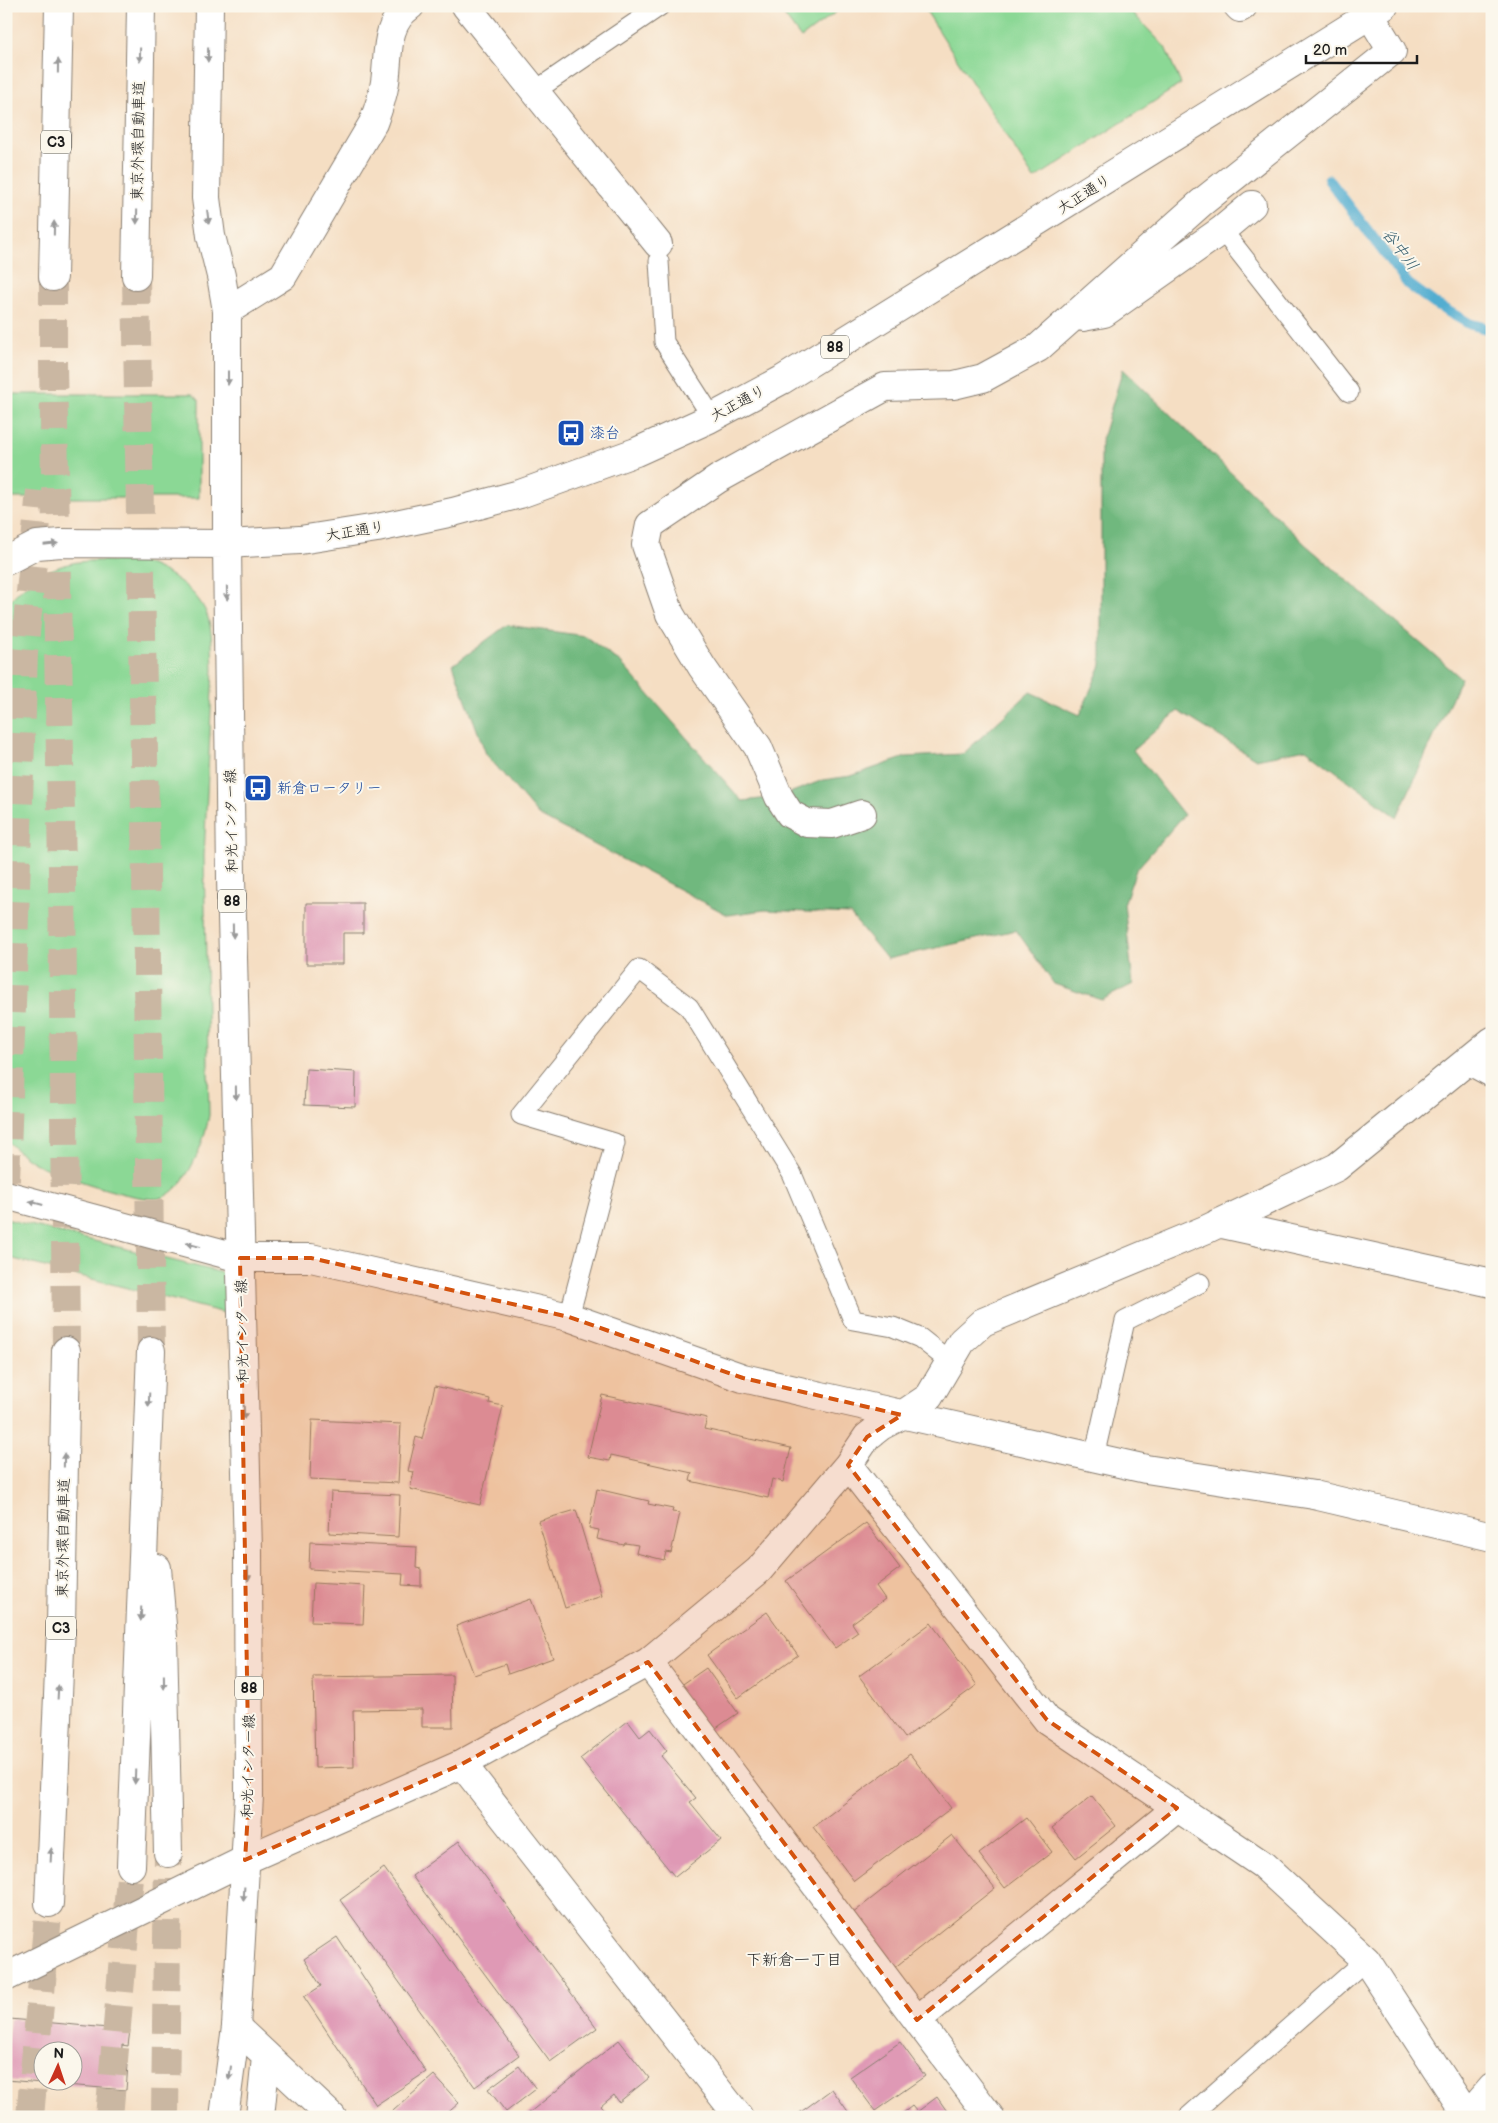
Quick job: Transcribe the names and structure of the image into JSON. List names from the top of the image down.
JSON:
{
  "streets": {
    "main road": [
      "東京外環自動車道",
      "C3",
      "大正通り",
      "88",
      "和光インター線"
    ]
  },
  "crossings": [
    ["大正通り", "和光インター線"]
  ],
  "districts": ["下新倉一丁目"],
  "water": ["谷中川"],
  "places": {
    "bus stop": ["漆台", "新倉ロータリー"]
  },
  "scale_bar": "20 m",
  "north": "top"
}
